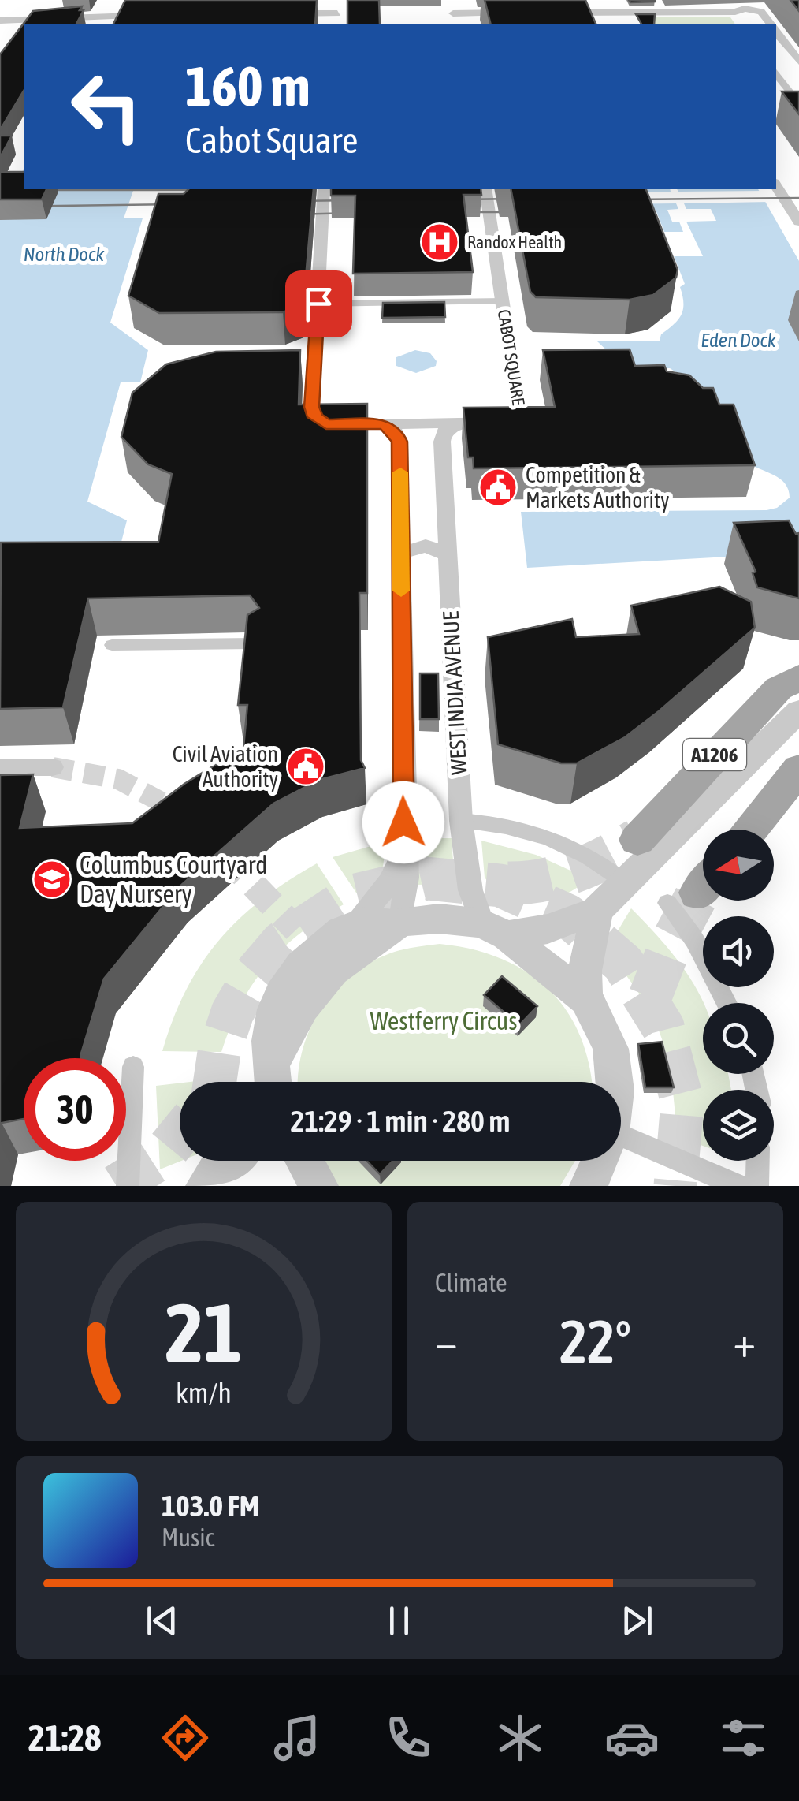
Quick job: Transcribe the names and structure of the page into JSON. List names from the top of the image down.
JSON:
{
  "streets": {
    "main road": ["A1206"],
    "street": ["CABOT SQUARE", "WEST INDIA AVENUE"]
  },
  "crossings": [
    ["CABOT SQUARE", "WEST INDIA AVENUE"]
  ],
  "water": ["North Dock", "Eden Dock"],
  "parks": ["Westferry Circus"],
  "places": {
    "hospital": ["Randox Health"],
    "public building": ["Competition & Markets Authority", "Civil Aviation Authority"],
    "school or university": ["Columbus Courtyard Day Nursery"]
  },
  "north": "left",
  "page": {
    "turn": ["160 m", "Cabot Square"],
    "limit": "30",
    "trip": "21:29 · 1 min · 280 m",
    "tile": "Climate",
    "heat": ["−", "22°", "+"],
    "song": ["103.0 FM", "Music"],
    "tabs": "21:28",
    "gauge": ["21", "km/h"]
  }
}
